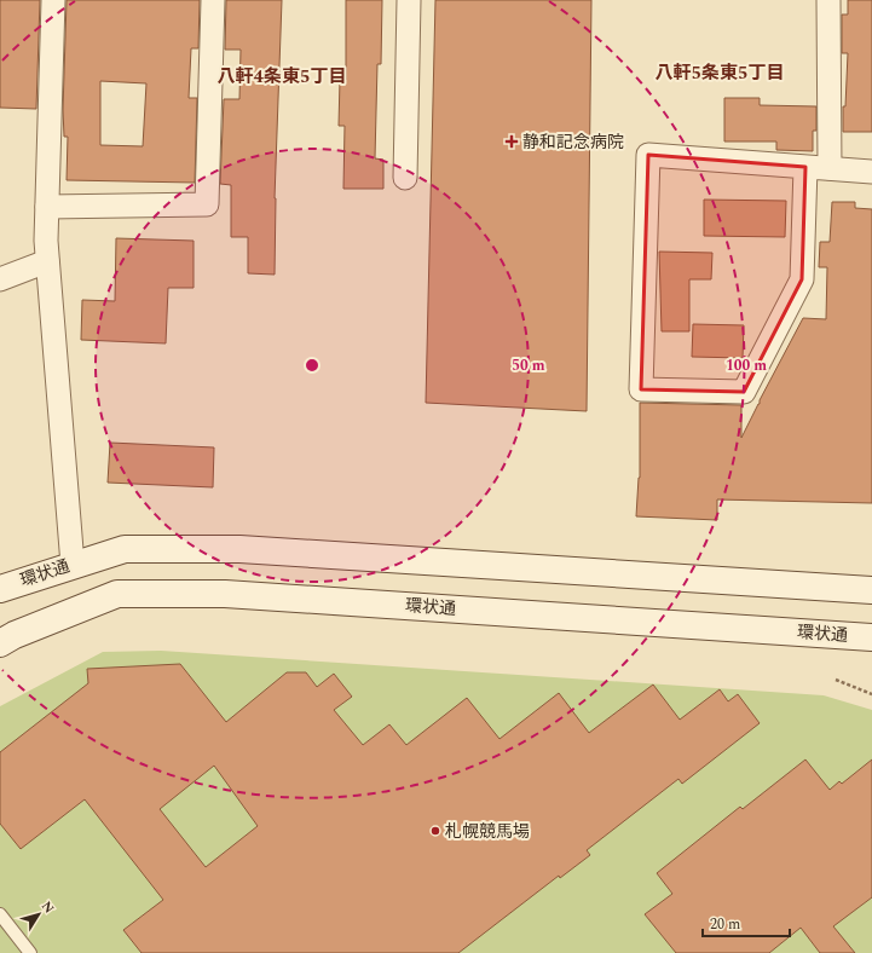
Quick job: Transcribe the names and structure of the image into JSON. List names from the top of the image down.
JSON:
{
  "streets": {
    "street": ["環状通"]
  },
  "districts": ["八軒5条東5丁目", "八軒4条東5丁目"],
  "places": {
    "health": ["静和記念病院"],
    "other": ["札幌競馬場"]
  },
  "scale_bar": "20 m",
  "north": "top right",
  "rings": ["50 m", "100 m"]
}
